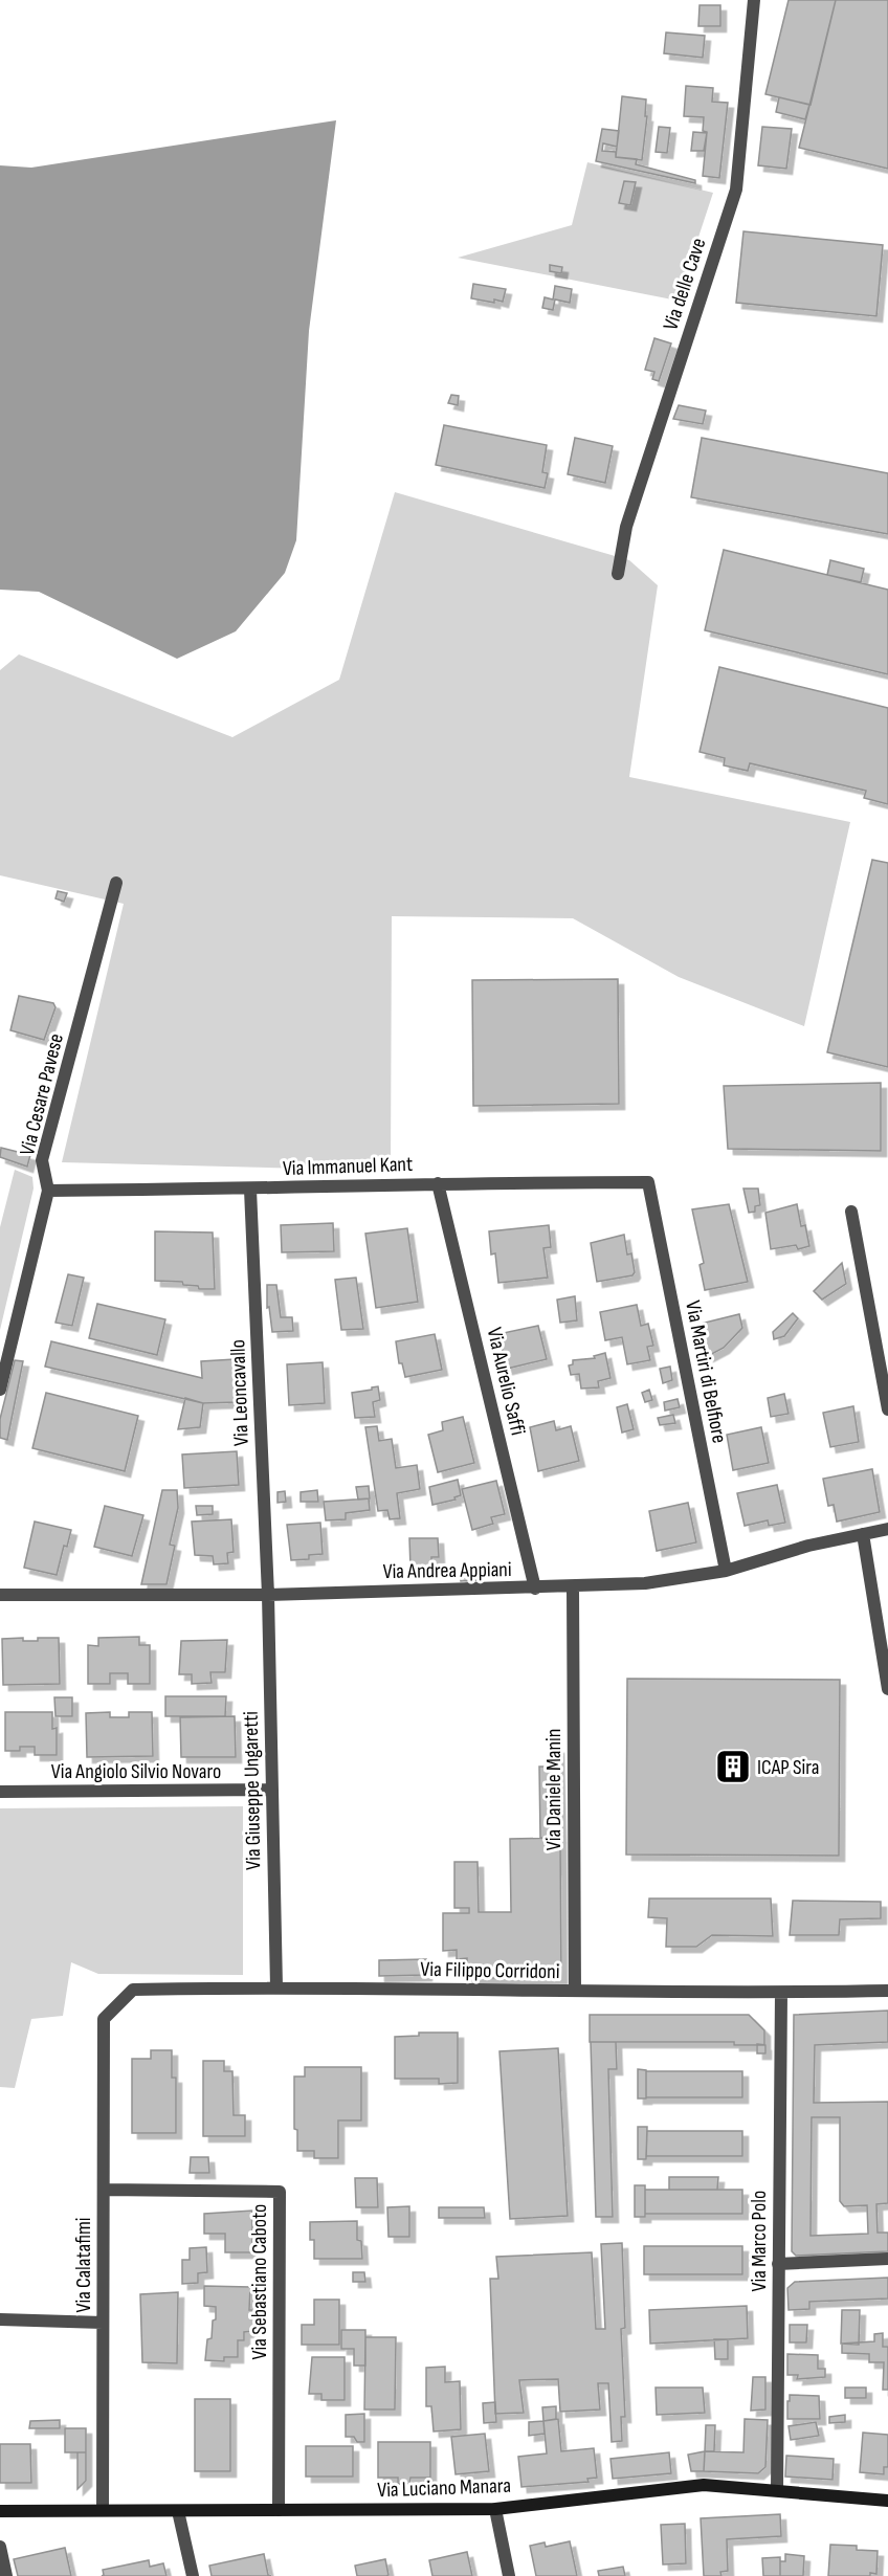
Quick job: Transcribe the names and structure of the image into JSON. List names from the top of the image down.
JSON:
{
  "streets": {
    "main road": ["Via Luciano Manara"],
    "street": [
      "Via delle Cave",
      "Via Cesare Pavese",
      "Via Immanuel Kant",
      "Via Martiri di Belfiore",
      "Via Aurelio Saffi",
      "Via Leoncavallo",
      "Via Andrea Appiani",
      "Via Angiolo Silvio Novaro",
      "Via Daniele Manin",
      "Via Giuseppe Ungaretti",
      "Via Filippo Corridoni",
      "Via Marco Polo",
      "Via Calatafimi",
      "Via Sebastiano Caboto"
    ]
  },
  "crossings": [
    ["Via Cesare Pavese", "Via Immanuel Kant"],
    ["Via Immanuel Kant", "Via Martiri di Belfiore"],
    ["Via Immanuel Kant", "Via Aurelio Saffi"],
    ["Via Immanuel Kant", "Via Leoncavallo"],
    ["Via Martiri di Belfiore", "Via Andrea Appiani"],
    ["Via Aurelio Saffi", "Via Andrea Appiani"],
    ["Via Leoncavallo", "Via Andrea Appiani"],
    ["Via Leoncavallo", "Via Giuseppe Ungaretti"],
    ["Via Andrea Appiani", "Via Daniele Manin"],
    ["Via Andrea Appiani", "Via Giuseppe Ungaretti"],
    ["Via Angiolo Silvio Novaro", "Via Giuseppe Ungaretti"],
    ["Via Daniele Manin", "Via Filippo Corridoni"],
    ["Via Giuseppe Ungaretti", "Via Filippo Corridoni"],
    ["Via Filippo Corridoni", "Via Marco Polo"],
    ["Via Filippo Corridoni", "Via Calatafimi"],
    ["Via Marco Polo", "Via Luciano Manara"],
    ["Via Calatafimi", "Via Sebastiano Caboto"],
    ["Via Calatafimi", "Via Luciano Manara"],
    ["Via Sebastiano Caboto", "Via Luciano Manara"]
  ],
  "places": {
    "building": ["ICAP Sira"]
  }
}
